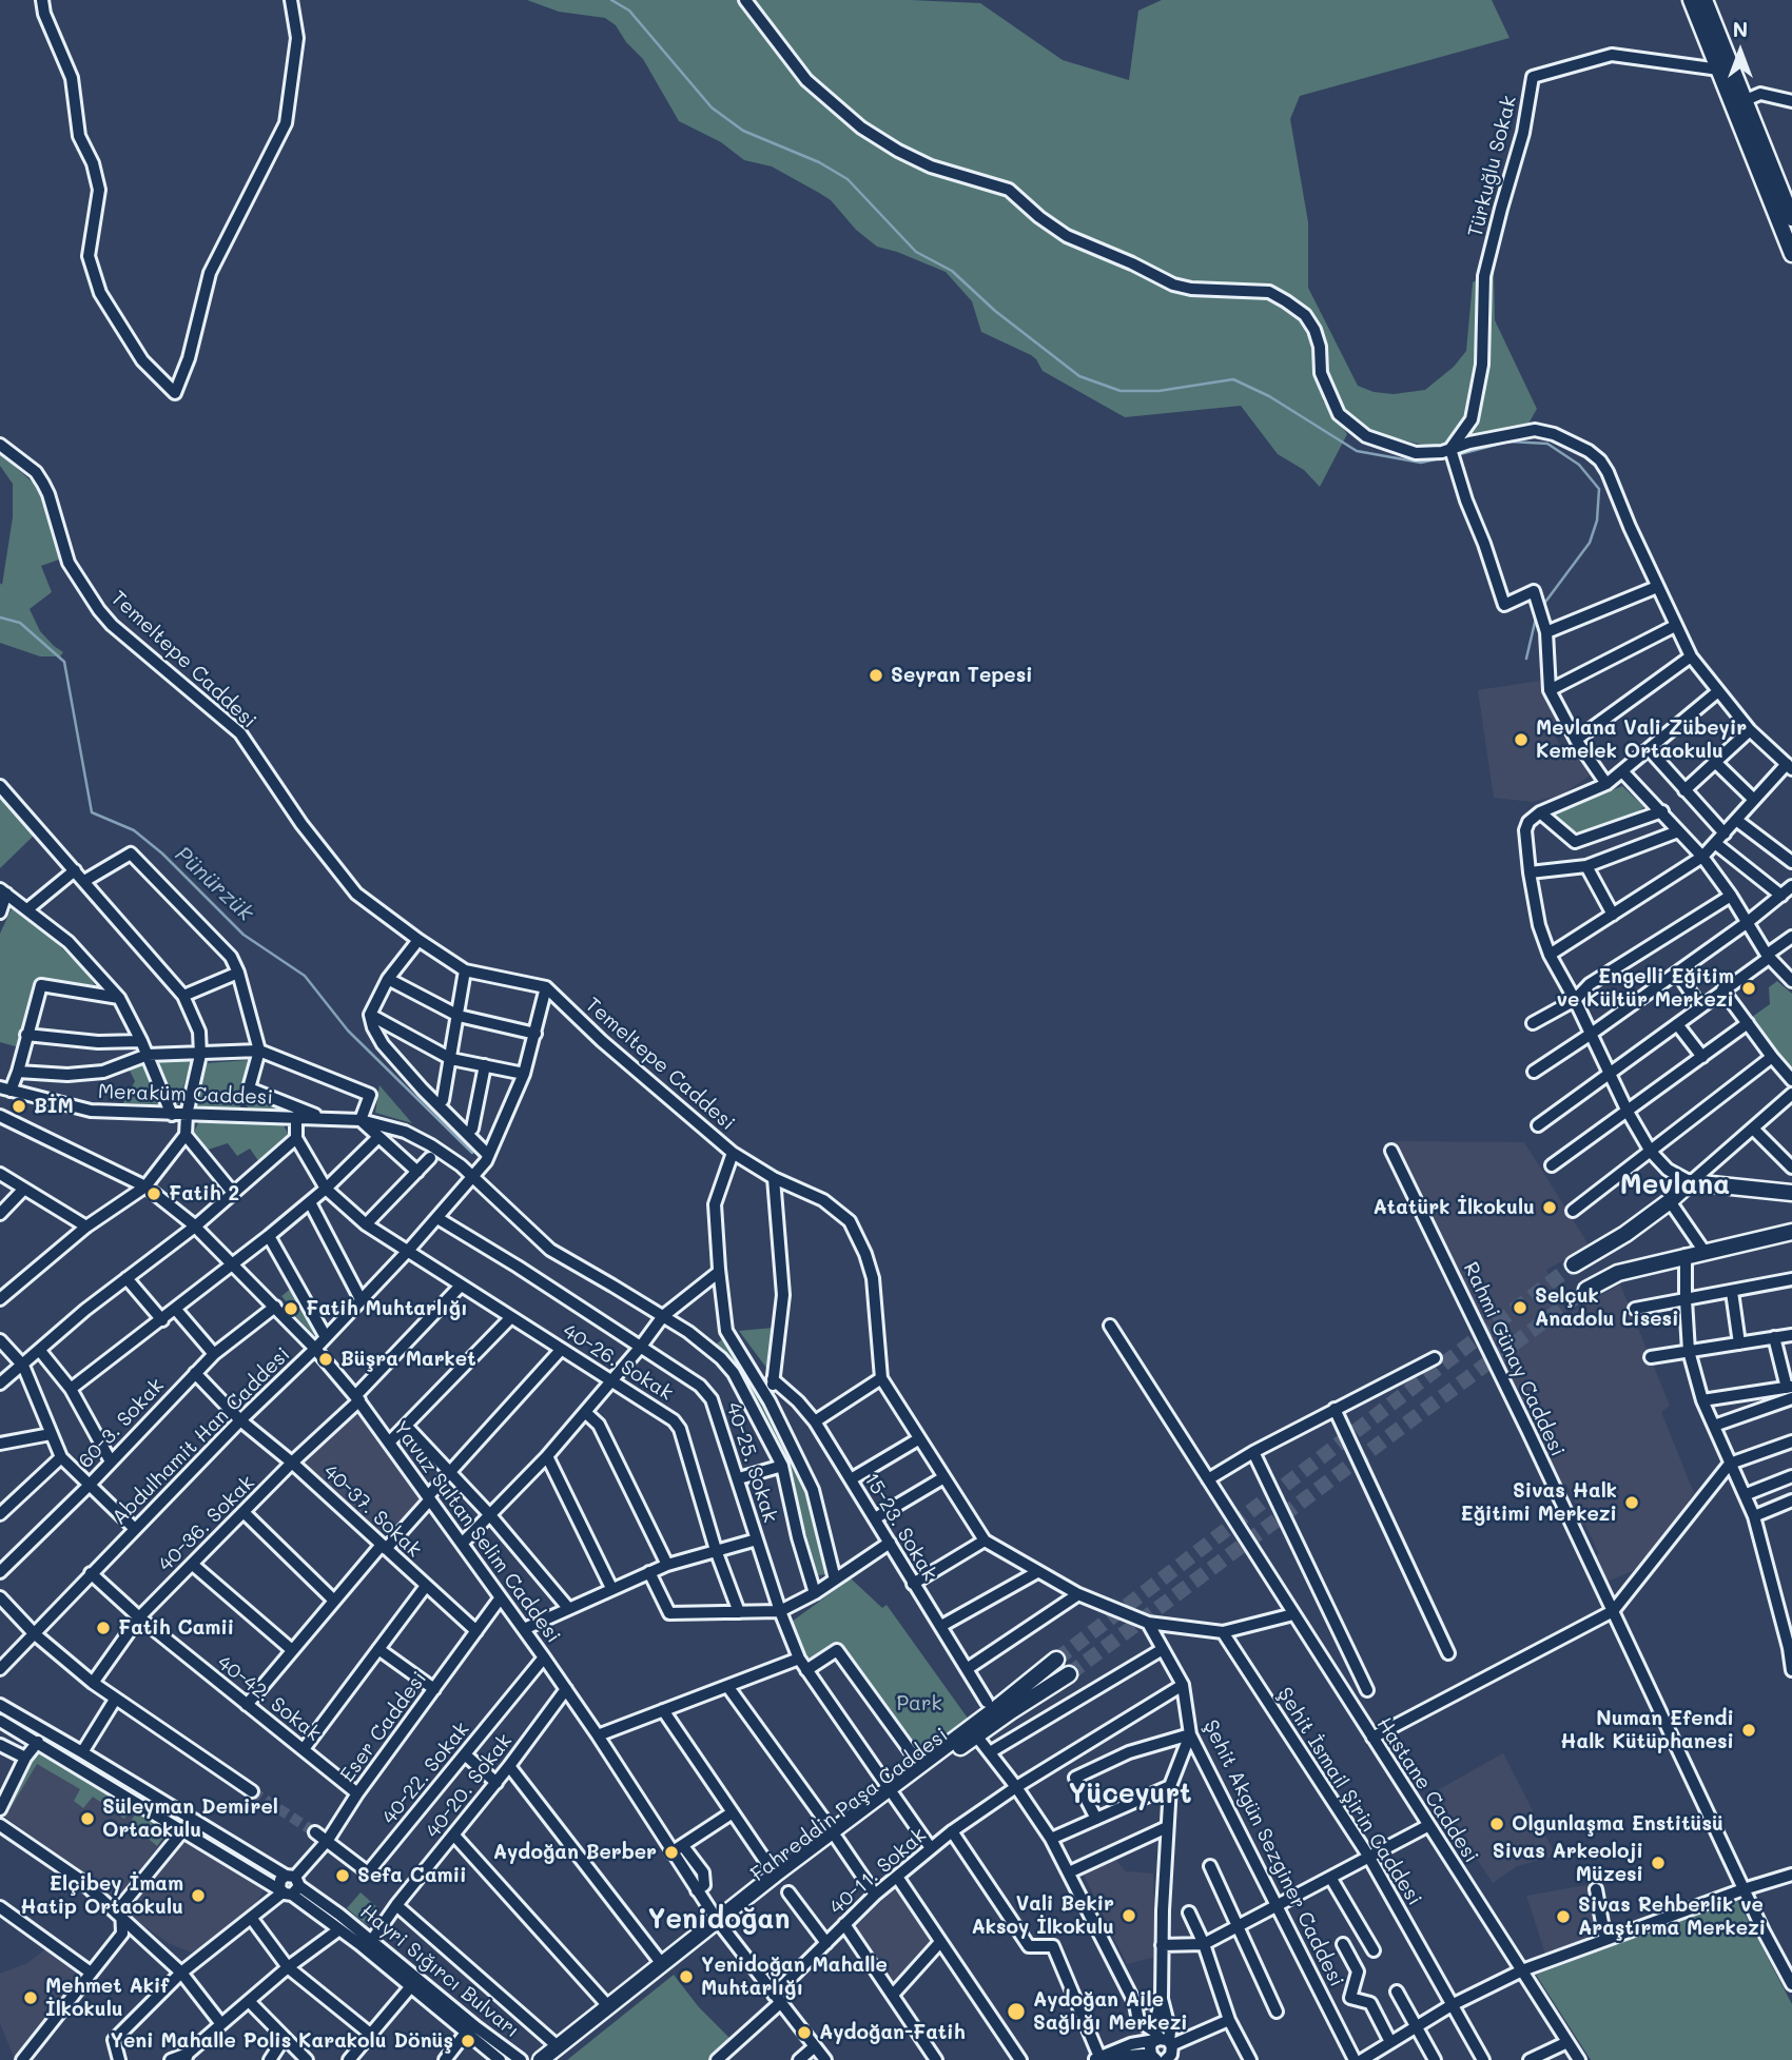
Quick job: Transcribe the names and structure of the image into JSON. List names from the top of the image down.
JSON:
{
  "streets": {
    "main road": ["Fahreddin Paşa Caddesi"],
    "street": [
      "Türkuğlu Sokak",
      "Temeltepe Caddesi",
      "Meraküm Caddesi",
      "Rahmi Günay Caddesi",
      "40-26. Sokak",
      "60-3. Sokak",
      "Abdulhamit Han Caddesi",
      "40-25. Sokak",
      "40-37. Sokak",
      "40-36. Sokak",
      "15-23. Sokak",
      "Yavuz Sultan Selim Caddesi",
      "40-42. Sokak",
      "Eser Caddesi",
      "40-22. Sokak",
      "40-20. Sokak",
      "Hastane Caddesi",
      "Şehit İsmail Şirin Caddesi",
      "Şehit Akgün Sezginer Caddesi",
      "40-11. Sokak",
      "Hayri Sığırcı Bulvarı"
    ]
  },
  "crossings": [
    ["Temeltepe Caddesi", "Abdulhamit Han Caddesi"],
    ["Temeltepe Caddesi", "Hastane Caddesi"],
    ["Temeltepe Caddesi", "Şehit İsmail Şirin Caddesi"],
    ["Temeltepe Caddesi", "Şehit Akgün Sezginer Caddesi"],
    ["Meraküm Caddesi", "Abdulhamit Han Caddesi"],
    ["40-26. Sokak", "Abdulhamit Han Caddesi"],
    ["40-26. Sokak", "40-36. Sokak"],
    ["60-3. Sokak", "40-37. Sokak"],
    ["60-3. Sokak", "Yavuz Sultan Selim Caddesi"],
    ["Abdulhamit Han Caddesi", "40-25. Sokak"],
    ["Abdulhamit Han Caddesi", "40-37. Sokak"],
    ["Abdulhamit Han Caddesi", "Yavuz Sultan Selim Caddesi"],
    ["Abdulhamit Han Caddesi", "40-42. Sokak"],
    ["40-25. Sokak", "Fahreddin Paşa Caddesi"],
    ["40-25. Sokak", "40-11. Sokak"],
    ["40-37. Sokak", "40-36. Sokak"],
    ["40-37. Sokak", "Eser Caddesi"],
    ["40-36. Sokak", "Yavuz Sultan Selim Caddesi"],
    ["40-36. Sokak", "40-42. Sokak"],
    ["Yavuz Sultan Selim Caddesi", "Eser Caddesi"],
    ["Yavuz Sultan Selim Caddesi", "40-22. Sokak"],
    ["Yavuz Sultan Selim Caddesi", "40-20. Sokak"],
    ["Yavuz Sultan Selim Caddesi", "Fahreddin Paşa Caddesi"],
    ["Yavuz Sultan Selim Caddesi", "40-11. Sokak"],
    ["40-42. Sokak", "Eser Caddesi"],
    ["Eser Caddesi", "40-22. Sokak"],
    ["Eser Caddesi", "Hayri Sığırcı Bulvarı"],
    ["40-20. Sokak", "Hayri Sığırcı Bulvarı"],
    ["Şehit Akgün Sezginer Caddesi", "40-11. Sokak"]
  ],
  "districts": ["Mevlana", "Yüceyurt", "Yenidoğan"],
  "water": ["Pünürzük"],
  "parks": ["Park"],
  "places": [
    "Seyran Tepesi",
    "Mevlana Vali Zübeyir Kemelek Ortaokulu",
    "Engelli Eğitim ve Kültür Merkezi",
    "BİM",
    "Fatih 2",
    "Atatürk İlkokulu",
    "Selçuk Anadolu Lisesi",
    "Fatih Muhtarlığı",
    "Büşra Market",
    "Sivas Halk Eğitimi Merkezi",
    "Fatih Camii",
    "Numan Efendi Halk Kütüphanesi",
    "Süleyman Demirel Ortaokulu",
    "Olgunlaşma Enstitüsü",
    "Aydoğan Berber",
    "Sivas Arkeoloji Müzesi",
    "Sefa Camii",
    "Elçibey İmam Hatip Ortaokulu",
    "Vali Bekir Aksoy İlkokulu",
    "Sivas Rehberlik ve Araştırma Merkezi",
    "Yenidoğan Mahalle Muhtarlığı",
    "Mehmet Akif İlkokulu",
    "Aydoğan Aile Sağlığı Merkezi",
    "Aydoğan-Fatih",
    "Yeni Mahalle Polis Karakolu Dönüş"
  ],
  "north": "top"
}
